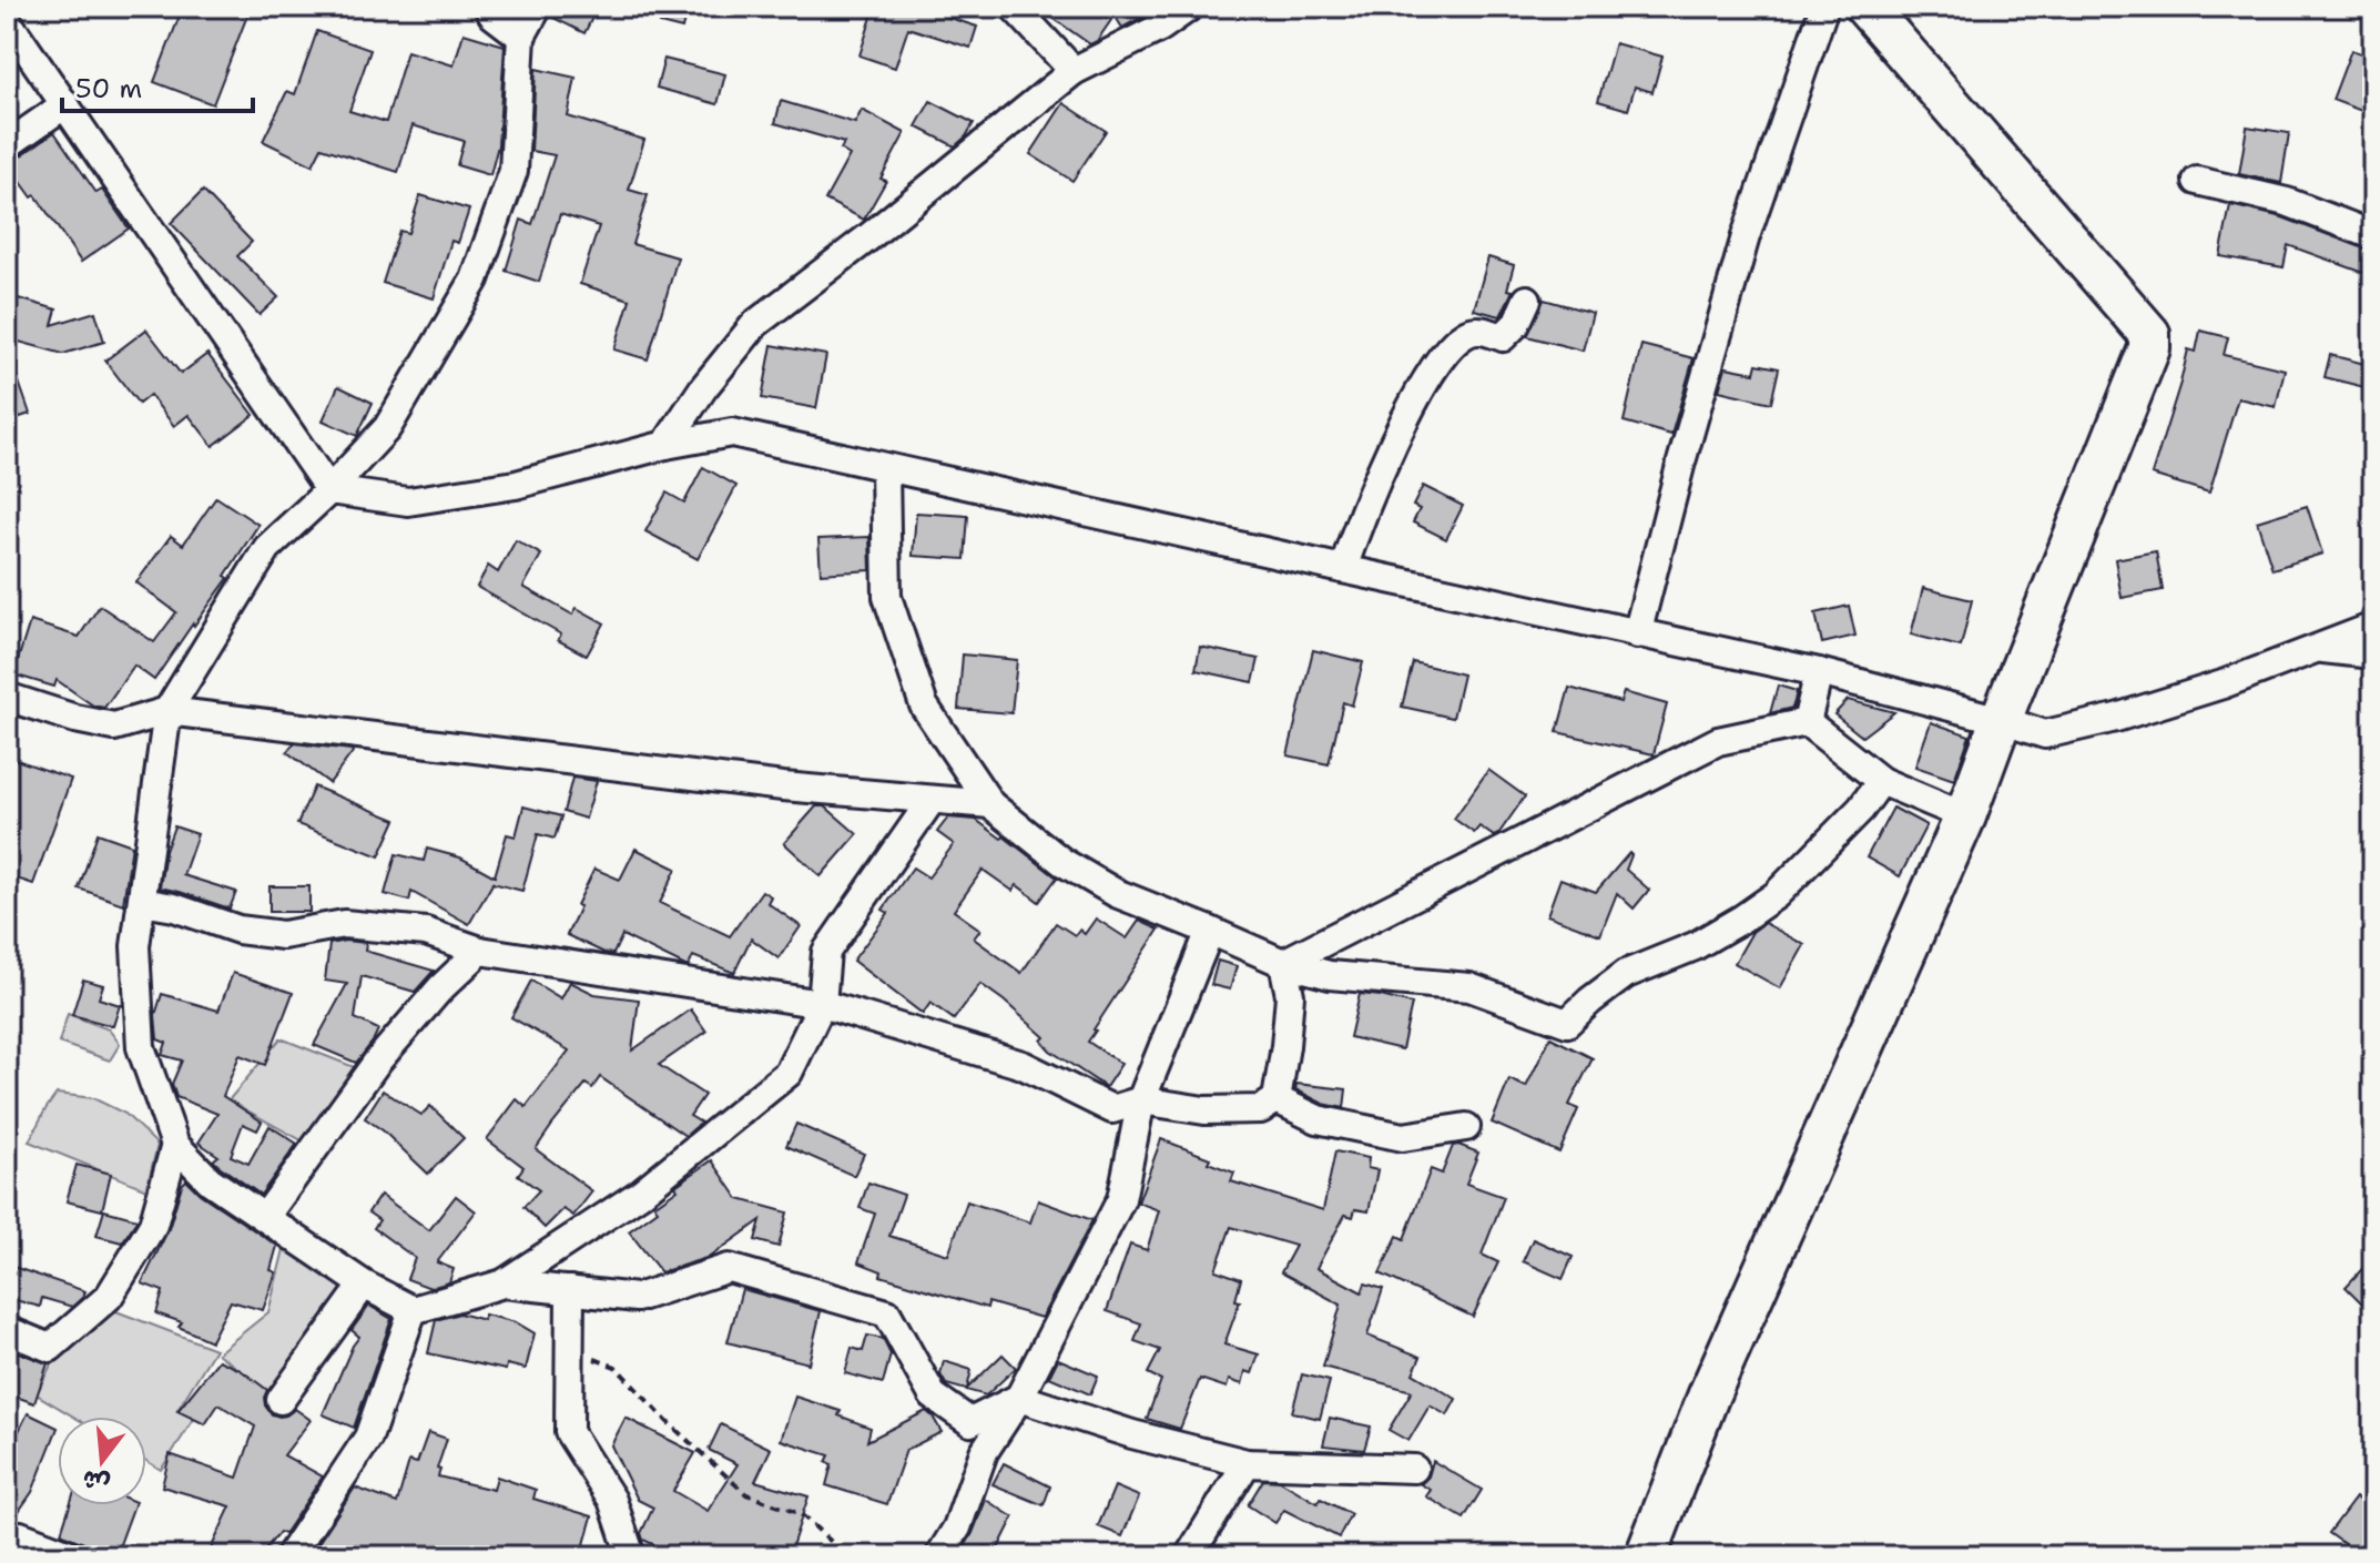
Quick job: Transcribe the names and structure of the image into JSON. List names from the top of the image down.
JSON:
{
  "scale_bar": "50 m",
  "north": "bottom"
}
